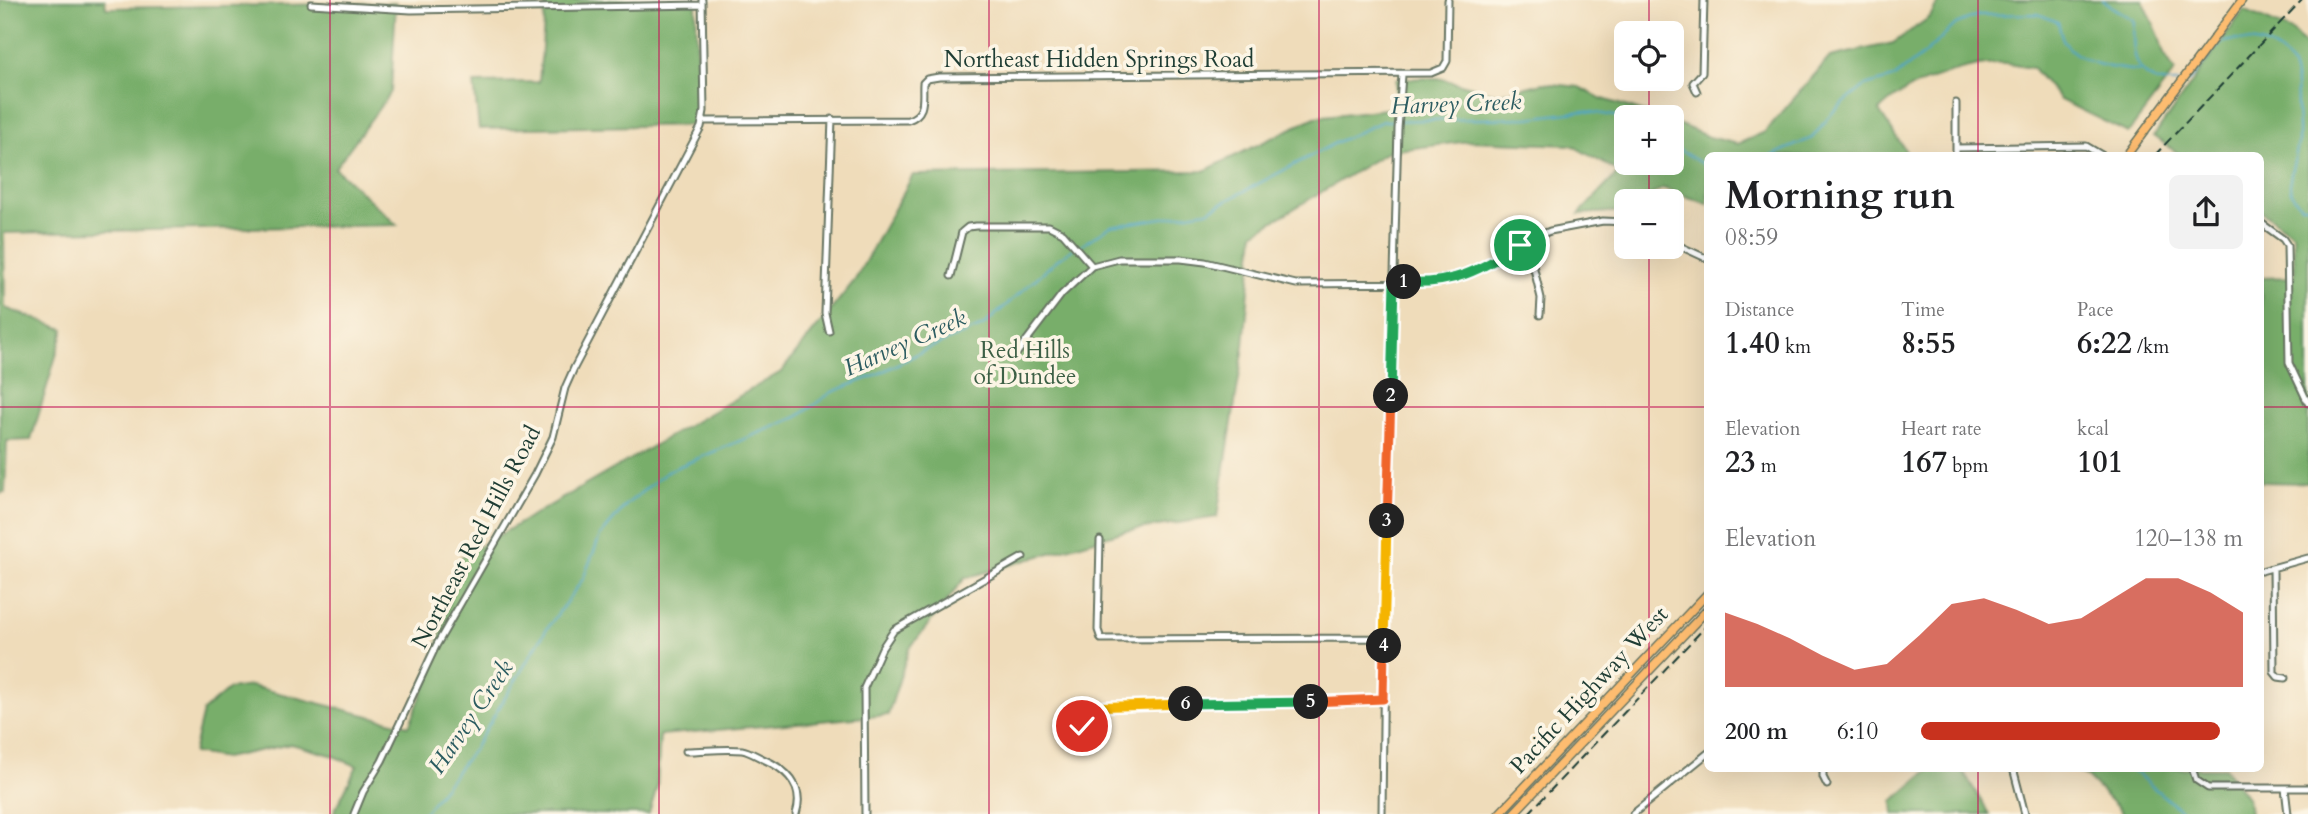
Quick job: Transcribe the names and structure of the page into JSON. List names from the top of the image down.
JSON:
{
  "streets": {
    "main road": ["Pacific Highway West"],
    "street": ["Northeast Hidden Springs Road", "Northeast Red Hills Road"]
  },
  "crossings": [
    ["Northeast Hidden Springs Road", "Northeast Red Hills Road"]
  ],
  "water": ["Harvey Creek"],
  "parks": ["Red Hills of Dundee"],
  "page": {
    "map_buttons": ["+", "−"],
    "heading": ["Morning run", "08:59"],
    "pins": [
      "1",
      "2",
      "3",
      "4",
      "5",
      "6"
    ],
    "stats": [
      ["Distance", "1.40 km"],
      ["Time", "8:55"],
      ["Pace", "6:22 /km"],
      ["Elevation", "23 m"],
      ["Heart rate", "167 bpm"],
      ["kcal", "101"]
    ],
    "chart": ["Elevation", "120–138 m"],
    "list": [
      {
        "name": "200 m",
        "note": "6:10"
      }
    ]
  }
}
